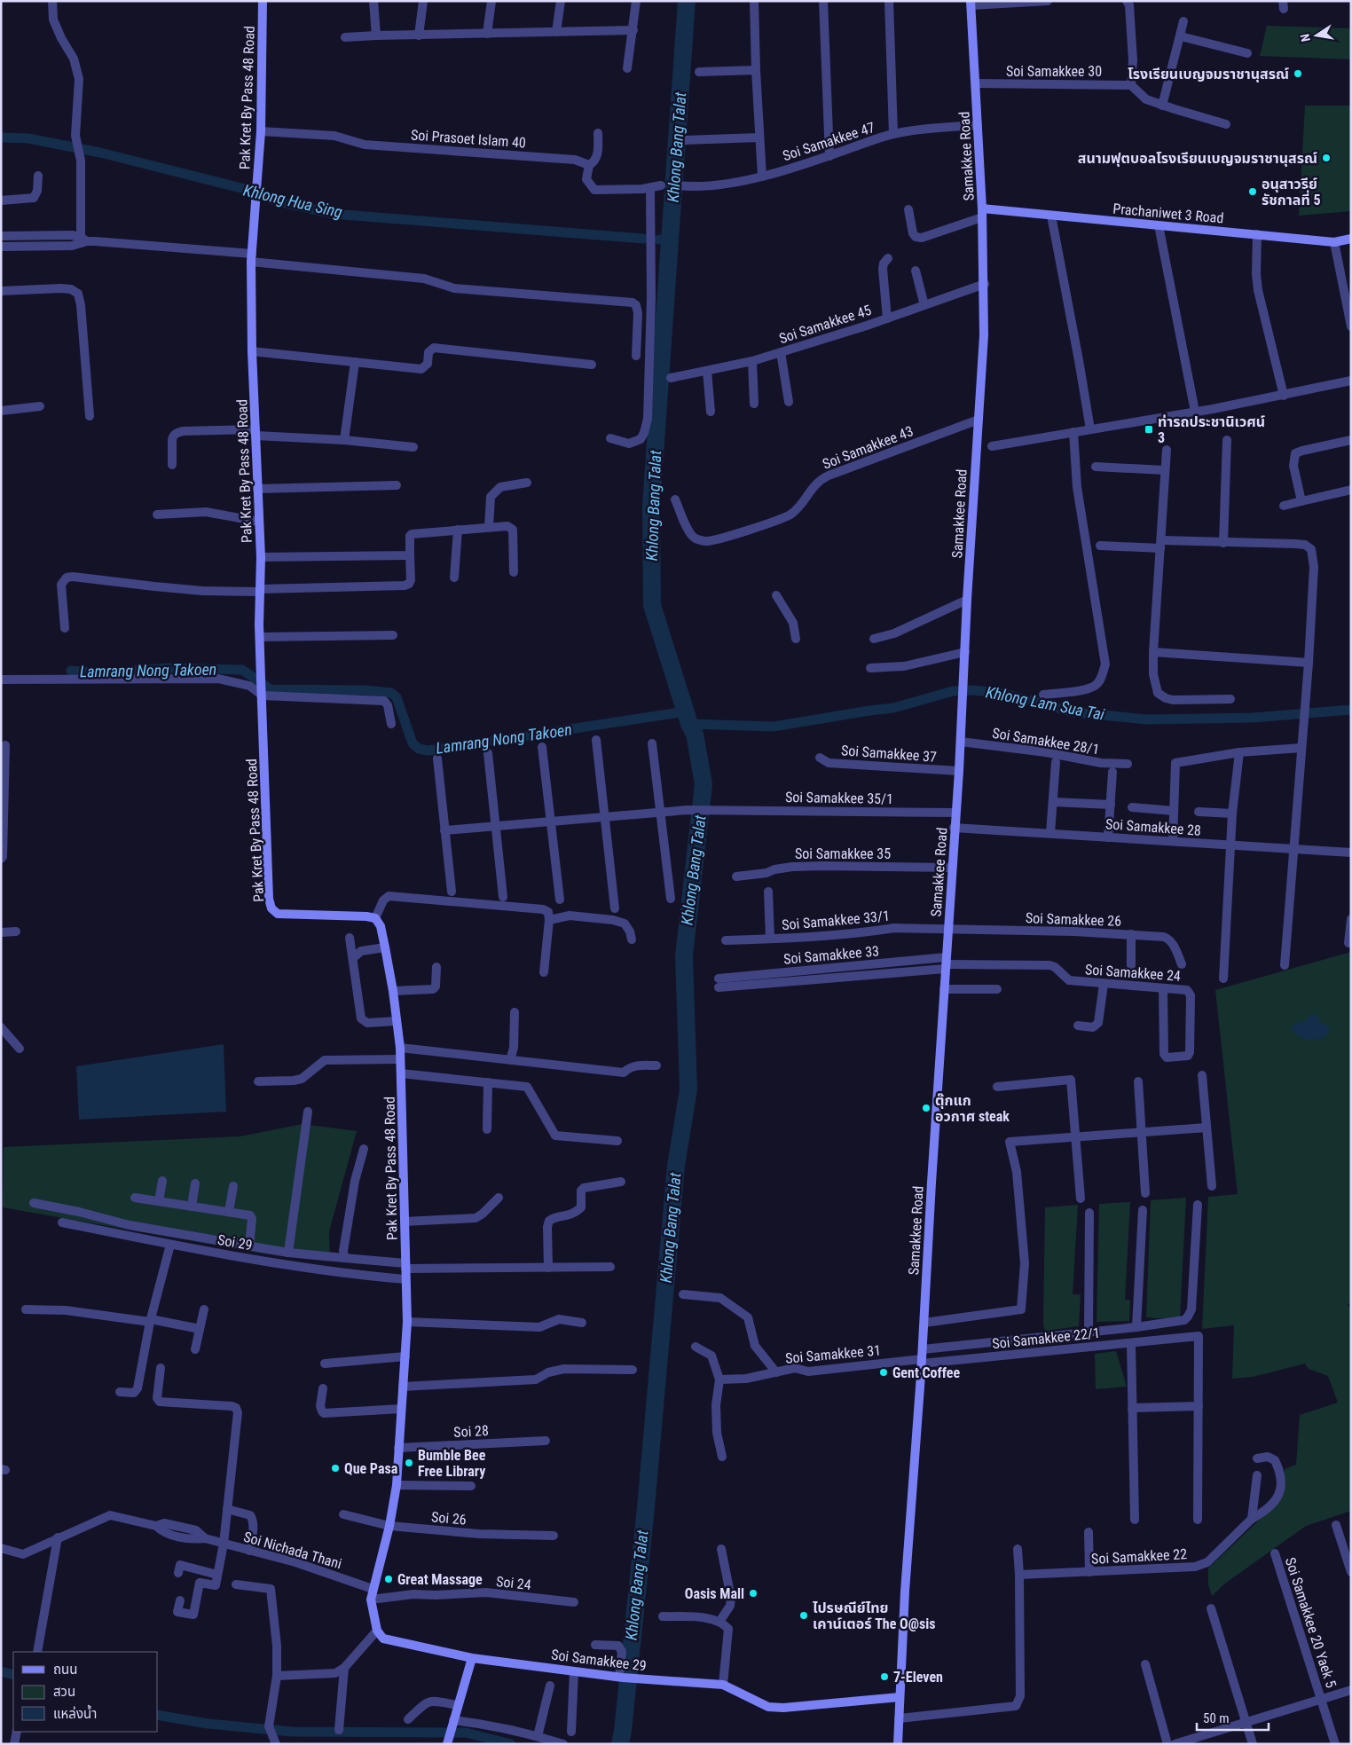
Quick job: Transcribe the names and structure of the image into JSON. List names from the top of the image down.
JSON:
{
  "streets": {
    "street": [
      "Soi Samakkee 30",
      "Pak Kret By Pass 48 Road",
      "Soi Prasoet Islam 40",
      "Soi Samakkee 47",
      "Samakkee Road",
      "Prachaniwet 3 Road",
      "Soi Samakkee 45",
      "Soi Samakkee 43",
      "Soi Samakkee 28/1",
      "Soi Samakkee 37",
      "Soi Samakkee 35/1",
      "Soi Samakkee 28",
      "Soi Samakkee 35",
      "Soi Samakkee 26",
      "Soi Samakkee 33/1",
      "Soi Samakkee 24",
      "Soi 29",
      "Soi Samakkee 22/1",
      "Soi Samakkee 31",
      "Soi 28",
      "Soi 26",
      "Soi Nichada Thani",
      "Soi Samakkee 22",
      "Soi 24",
      "Soi Samakkee 20 Yaek 5",
      "Soi Samakkee 29"
    ]
  },
  "crossings": [
    ["Soi Samakkee 30", "Samakkee Road"],
    ["Pak Kret By Pass 48 Road", "Soi Prasoet Islam 40"],
    ["Pak Kret By Pass 48 Road", "Soi 29"],
    ["Pak Kret By Pass 48 Road", "Soi 28"],
    ["Pak Kret By Pass 48 Road", "Soi 26"],
    ["Pak Kret By Pass 48 Road", "Soi Nichada Thani"],
    ["Pak Kret By Pass 48 Road", "Soi 24"],
    ["Soi Samakkee 47", "Samakkee Road"],
    ["Samakkee Road", "Prachaniwet 3 Road"],
    ["Samakkee Road", "Soi Samakkee 45"],
    ["Samakkee Road", "Soi Samakkee 43"],
    ["Samakkee Road", "Soi Samakkee 28/1"],
    ["Samakkee Road", "Soi Samakkee 37"],
    ["Samakkee Road", "Soi Samakkee 35/1"],
    ["Samakkee Road", "Soi Samakkee 28"],
    ["Samakkee Road", "Soi Samakkee 35"],
    ["Samakkee Road", "Soi Samakkee 26"],
    ["Samakkee Road", "Soi Samakkee 33/1"],
    ["Samakkee Road", "Soi Samakkee 24"],
    ["Samakkee Road", "Soi Samakkee 22/1"],
    ["Samakkee Road", "Soi Samakkee 31"],
    ["Soi Samakkee 26", "Soi Samakkee 33/1"],
    ["Soi Samakkee 22/1", "Soi Samakkee 31"]
  ],
  "water": [
    "Khlong Bang Talat",
    "Khlong Hua Sing",
    "Lamrang Nong Takoen",
    "Khlong Lam Sua Tai"
  ],
  "places": {
    "other": [
      "โรงเรียนเบญจมราชานุสรณ์",
      "สนามฟุตบอลโรงเรียนเบญจมราชานุสรณ์",
      "อนุสาวรีย์ รัชกาลที่ 5",
      "ตุ๊กแก อวกาศ steak",
      "Gent Coffee",
      "Bumble Bee Free Library",
      "Que Pasa",
      "Great Massage",
      "Oasis Mall",
      "ไปรษณีย์ไทย เคาน์เตอร์ The O@sis",
      "7-Eleven"
    ],
    "transit": ["ท่ารถประชานิเวศน์ 3"]
  },
  "legend": ["ถนน", "สวน", "แหล่งน้ำ"],
  "scale_bar": "50 m",
  "north": "left"
}
